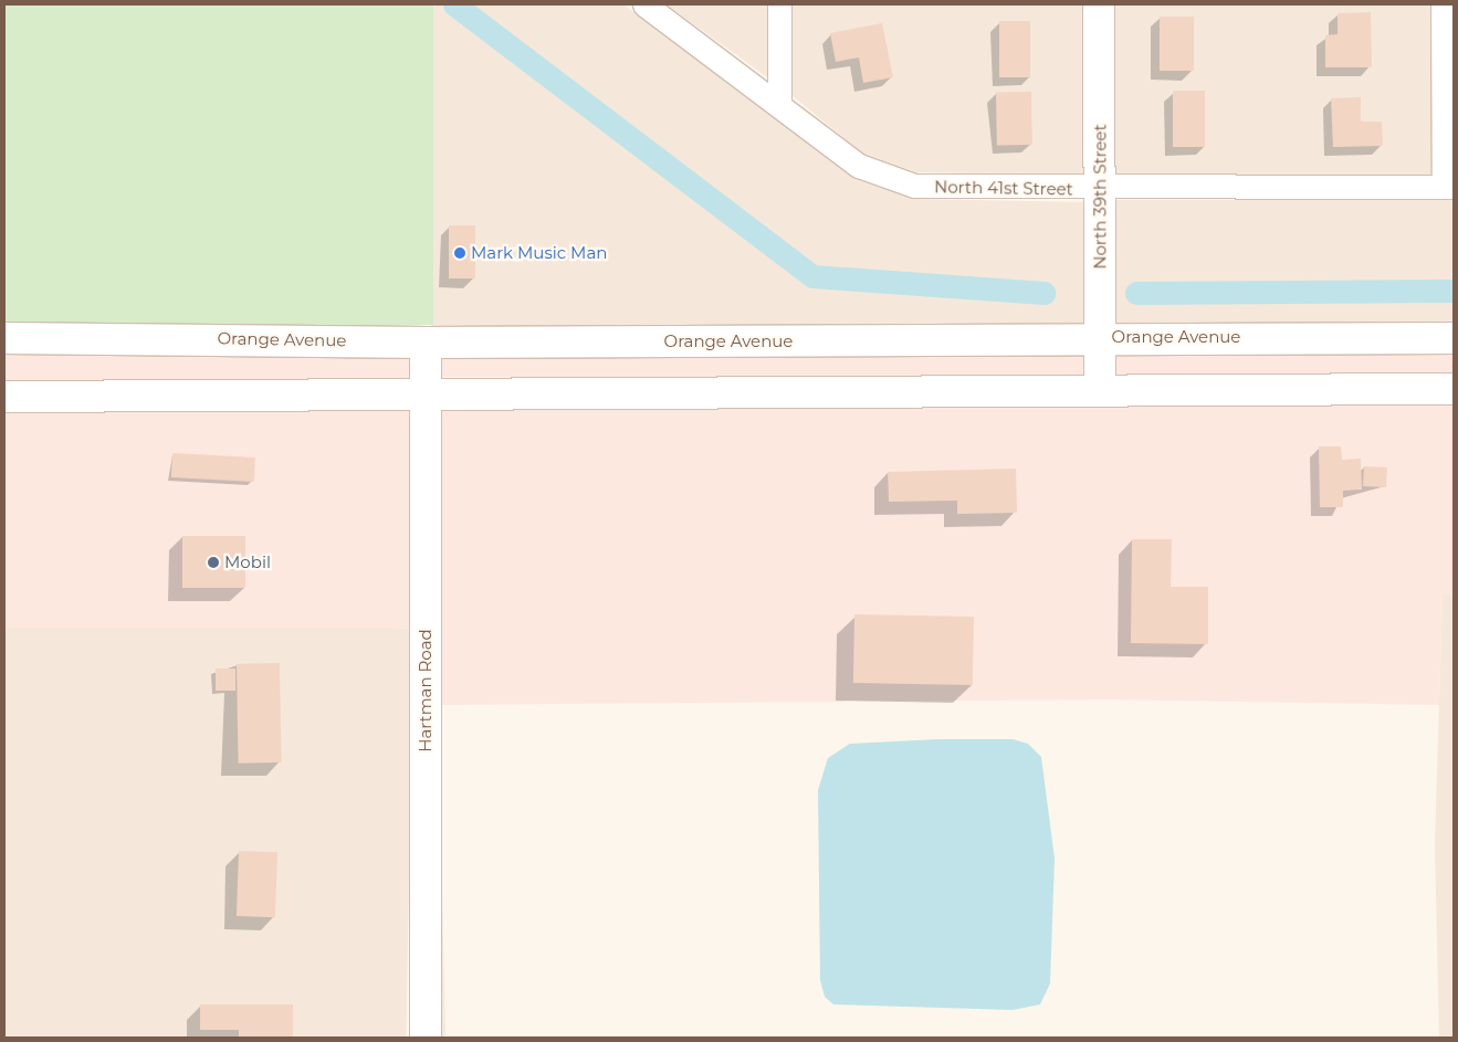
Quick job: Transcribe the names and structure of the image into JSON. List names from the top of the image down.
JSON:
{
  "streets": {
    "main road": ["North 39th Street", "Orange Avenue", "Hartman Road"],
    "street": ["North 41st Street"]
  },
  "crossings": [
    ["North 41st Street", "North 39th Street"],
    ["North 39th Street", "Orange Avenue"],
    ["Orange Avenue", "Hartman Road"]
  ],
  "places": ["Mark Music Man", "Mobil"]
}
